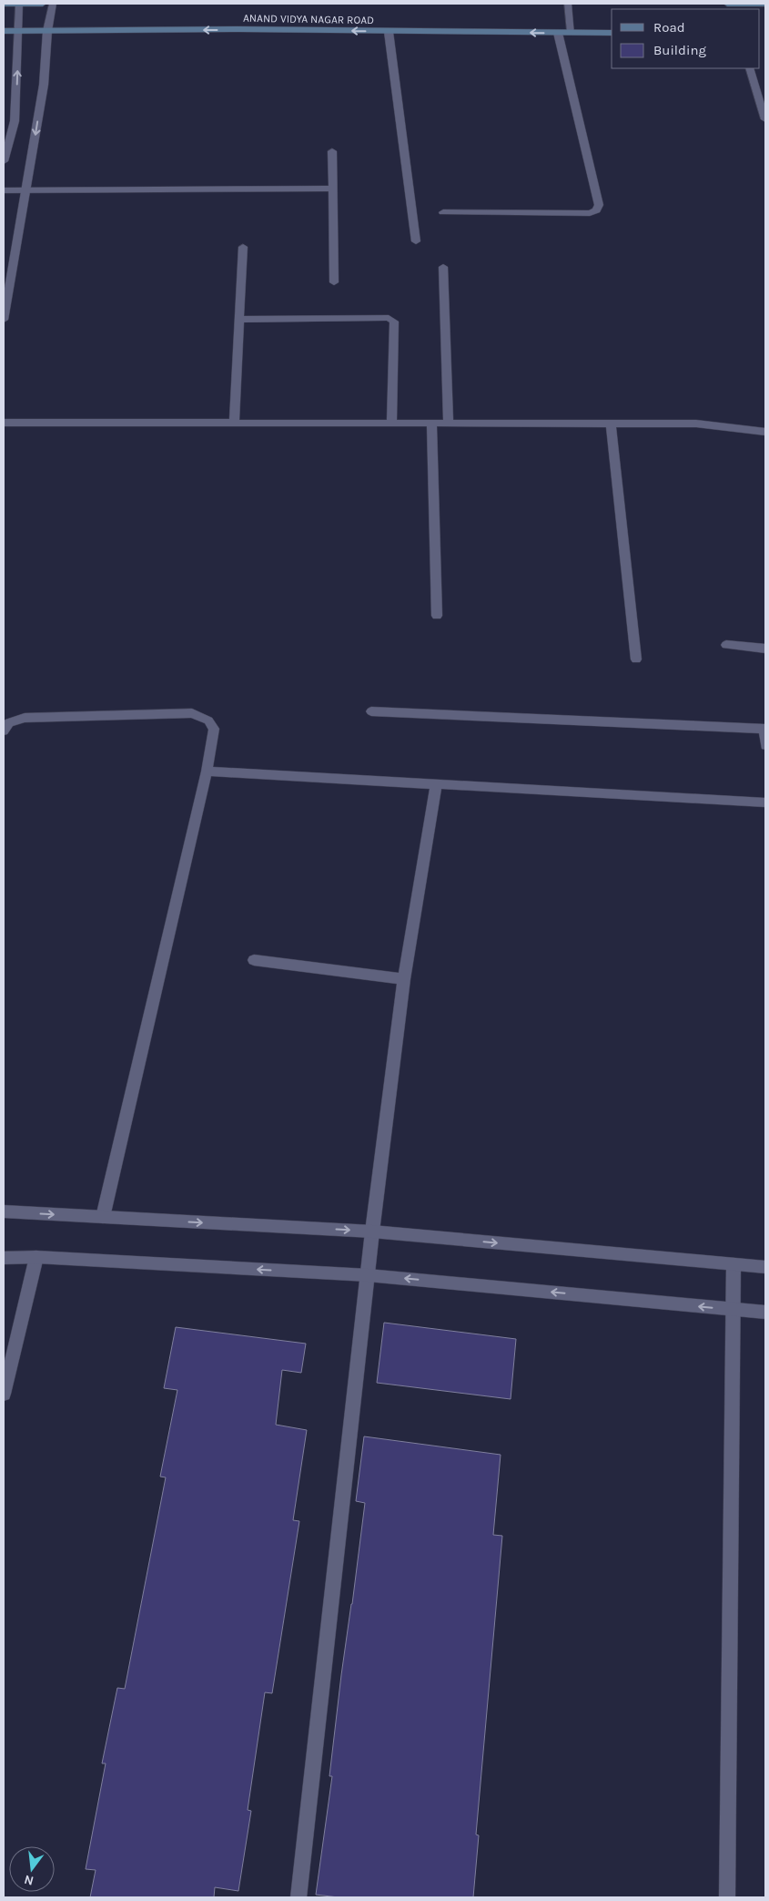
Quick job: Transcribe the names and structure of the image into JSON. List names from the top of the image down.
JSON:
{
  "streets": {
    "main road": ["ANAND VIDYA NAGAR ROAD"]
  },
  "one_way": ["ANAND VIDYA NAGAR ROAD"],
  "legend": ["Road", "Building"],
  "north": "bottom"
}
